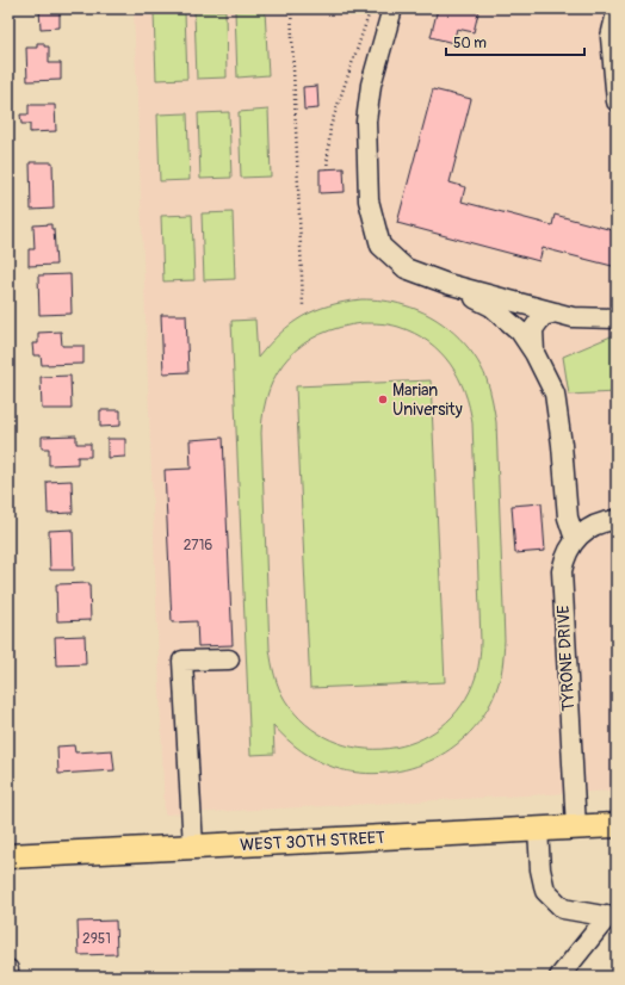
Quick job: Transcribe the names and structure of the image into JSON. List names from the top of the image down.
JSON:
{
  "streets": {
    "main road": ["WEST 30TH STREET"],
    "street": ["TYRONE DRIVE"]
  },
  "crossings": [
    ["TYRONE DRIVE", "WEST 30TH STREET"]
  ],
  "places": ["Marian University"],
  "house_numbers": ["2716", "2951"],
  "scale_bar": "50 m"
}
